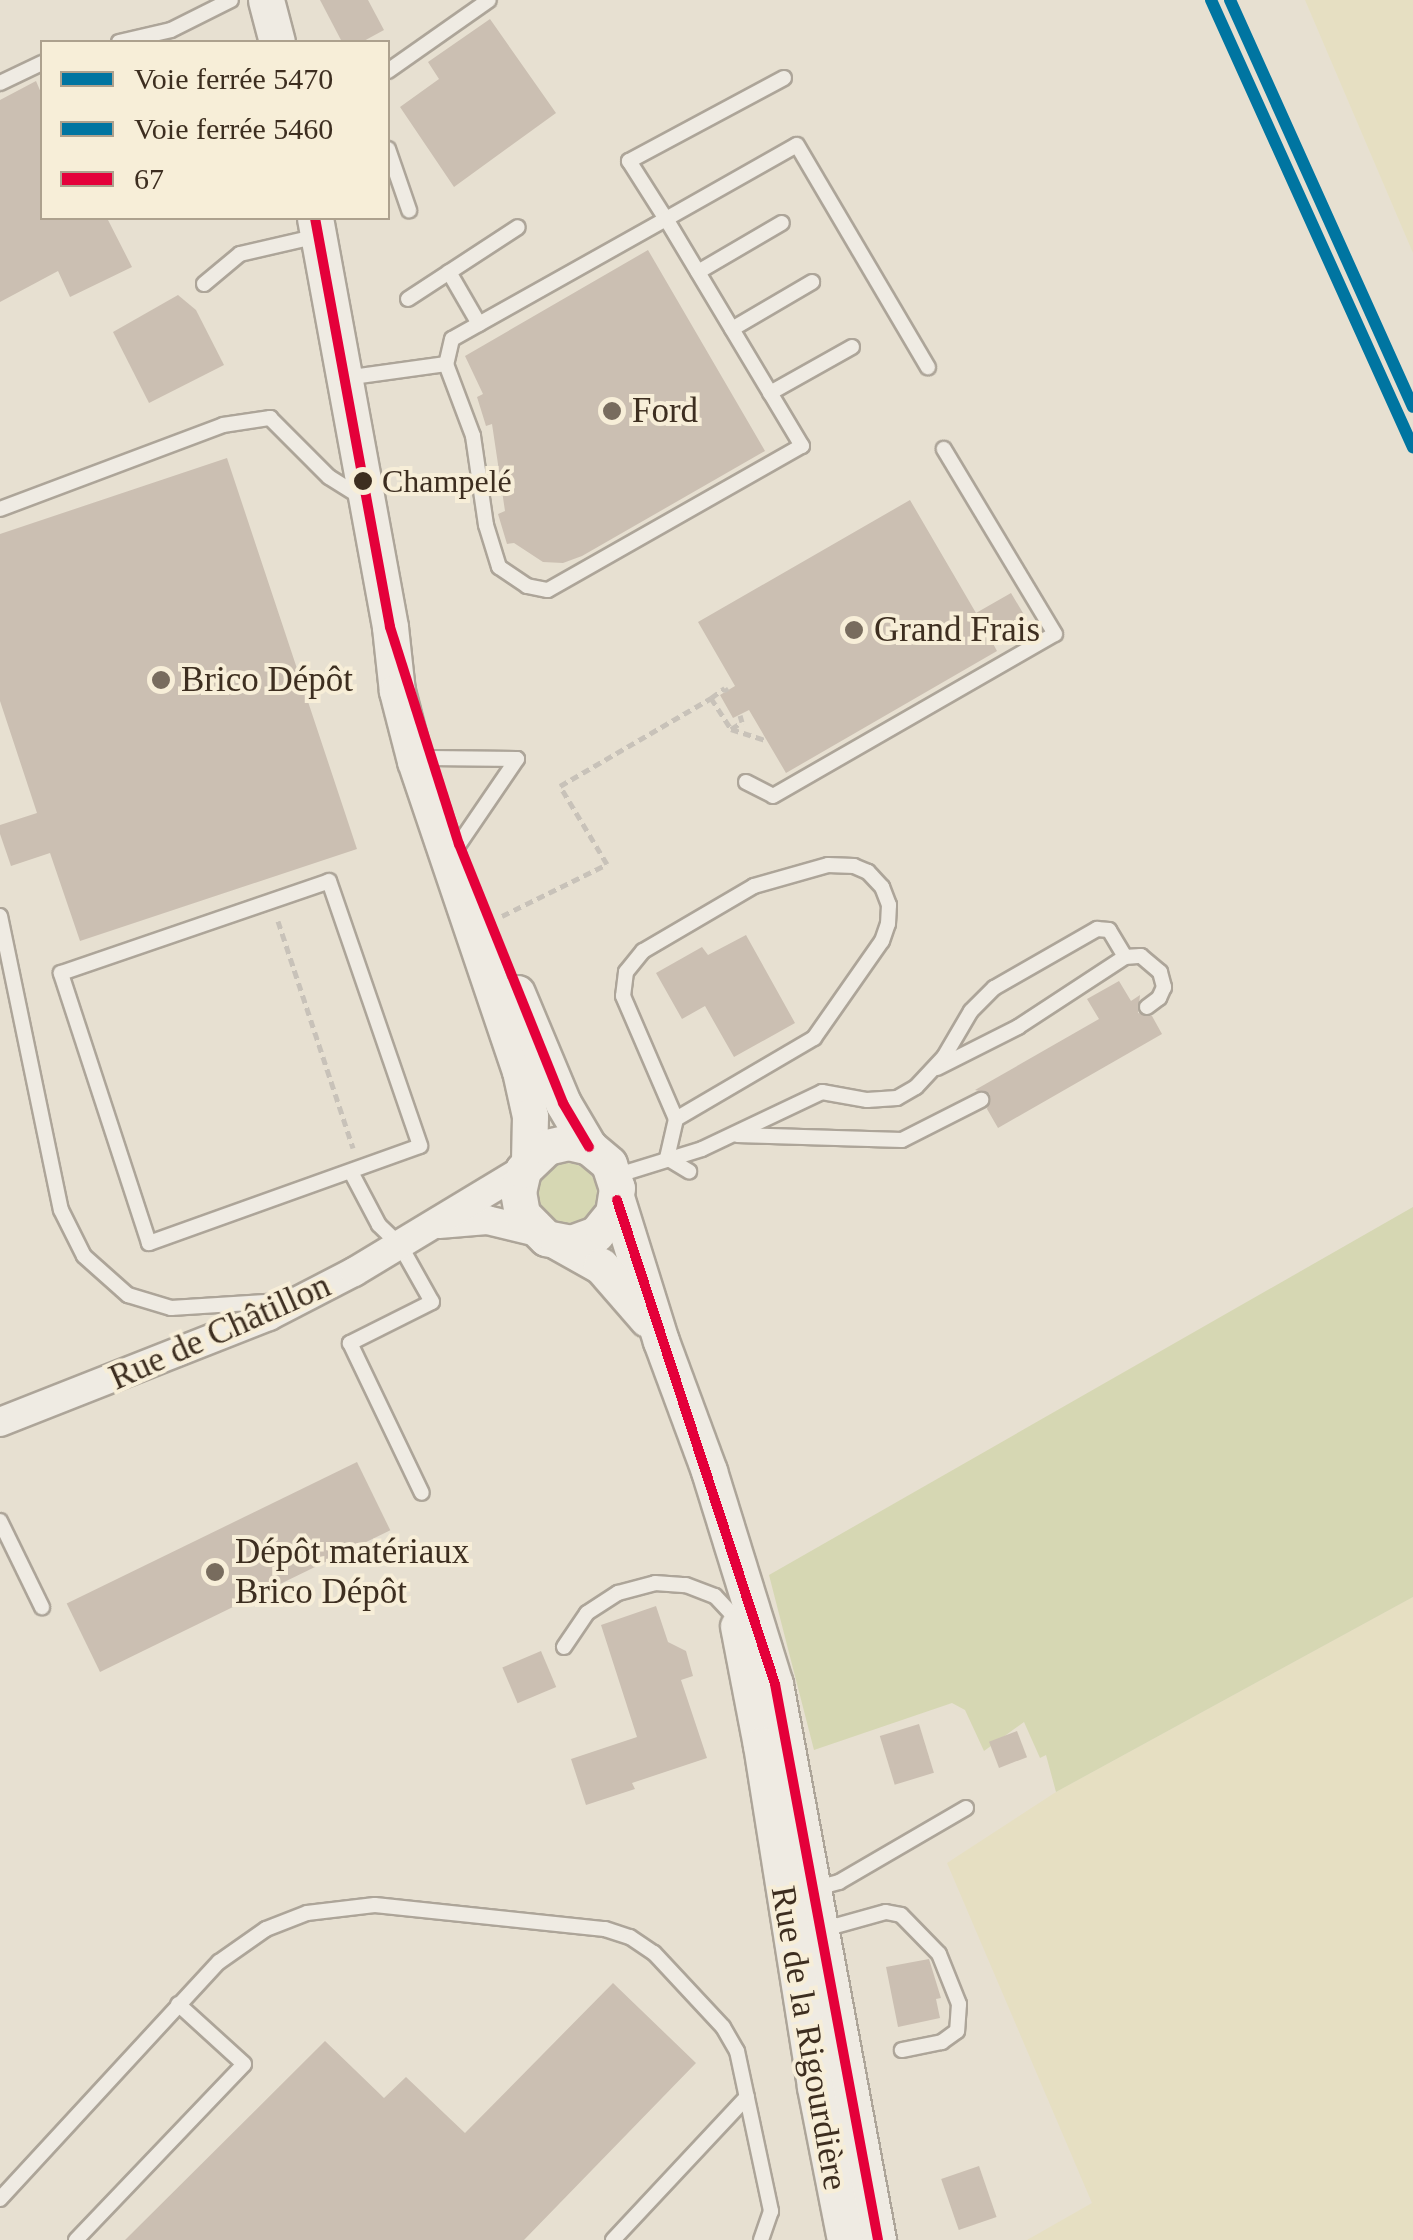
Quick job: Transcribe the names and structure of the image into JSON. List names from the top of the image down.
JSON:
{
  "streets": {
    "street": ["Rue de Châtillon", "Rue de la Rigourdière"]
  },
  "crossings": [
    ["Rue de Châtillon", "Rue de la Rigourdière"]
  ],
  "places": [
    "Ford",
    "Champelé",
    "Grand Frais",
    "Brico Dépôt",
    "Dépôt matériaux Brico Dépôt"
  ],
  "lines": ["rail line 5470", "rail line 5460", "transit line 67"],
  "legend": ["Voie ferrée 5470", "Voie ferrée 5460", "67"]
}
